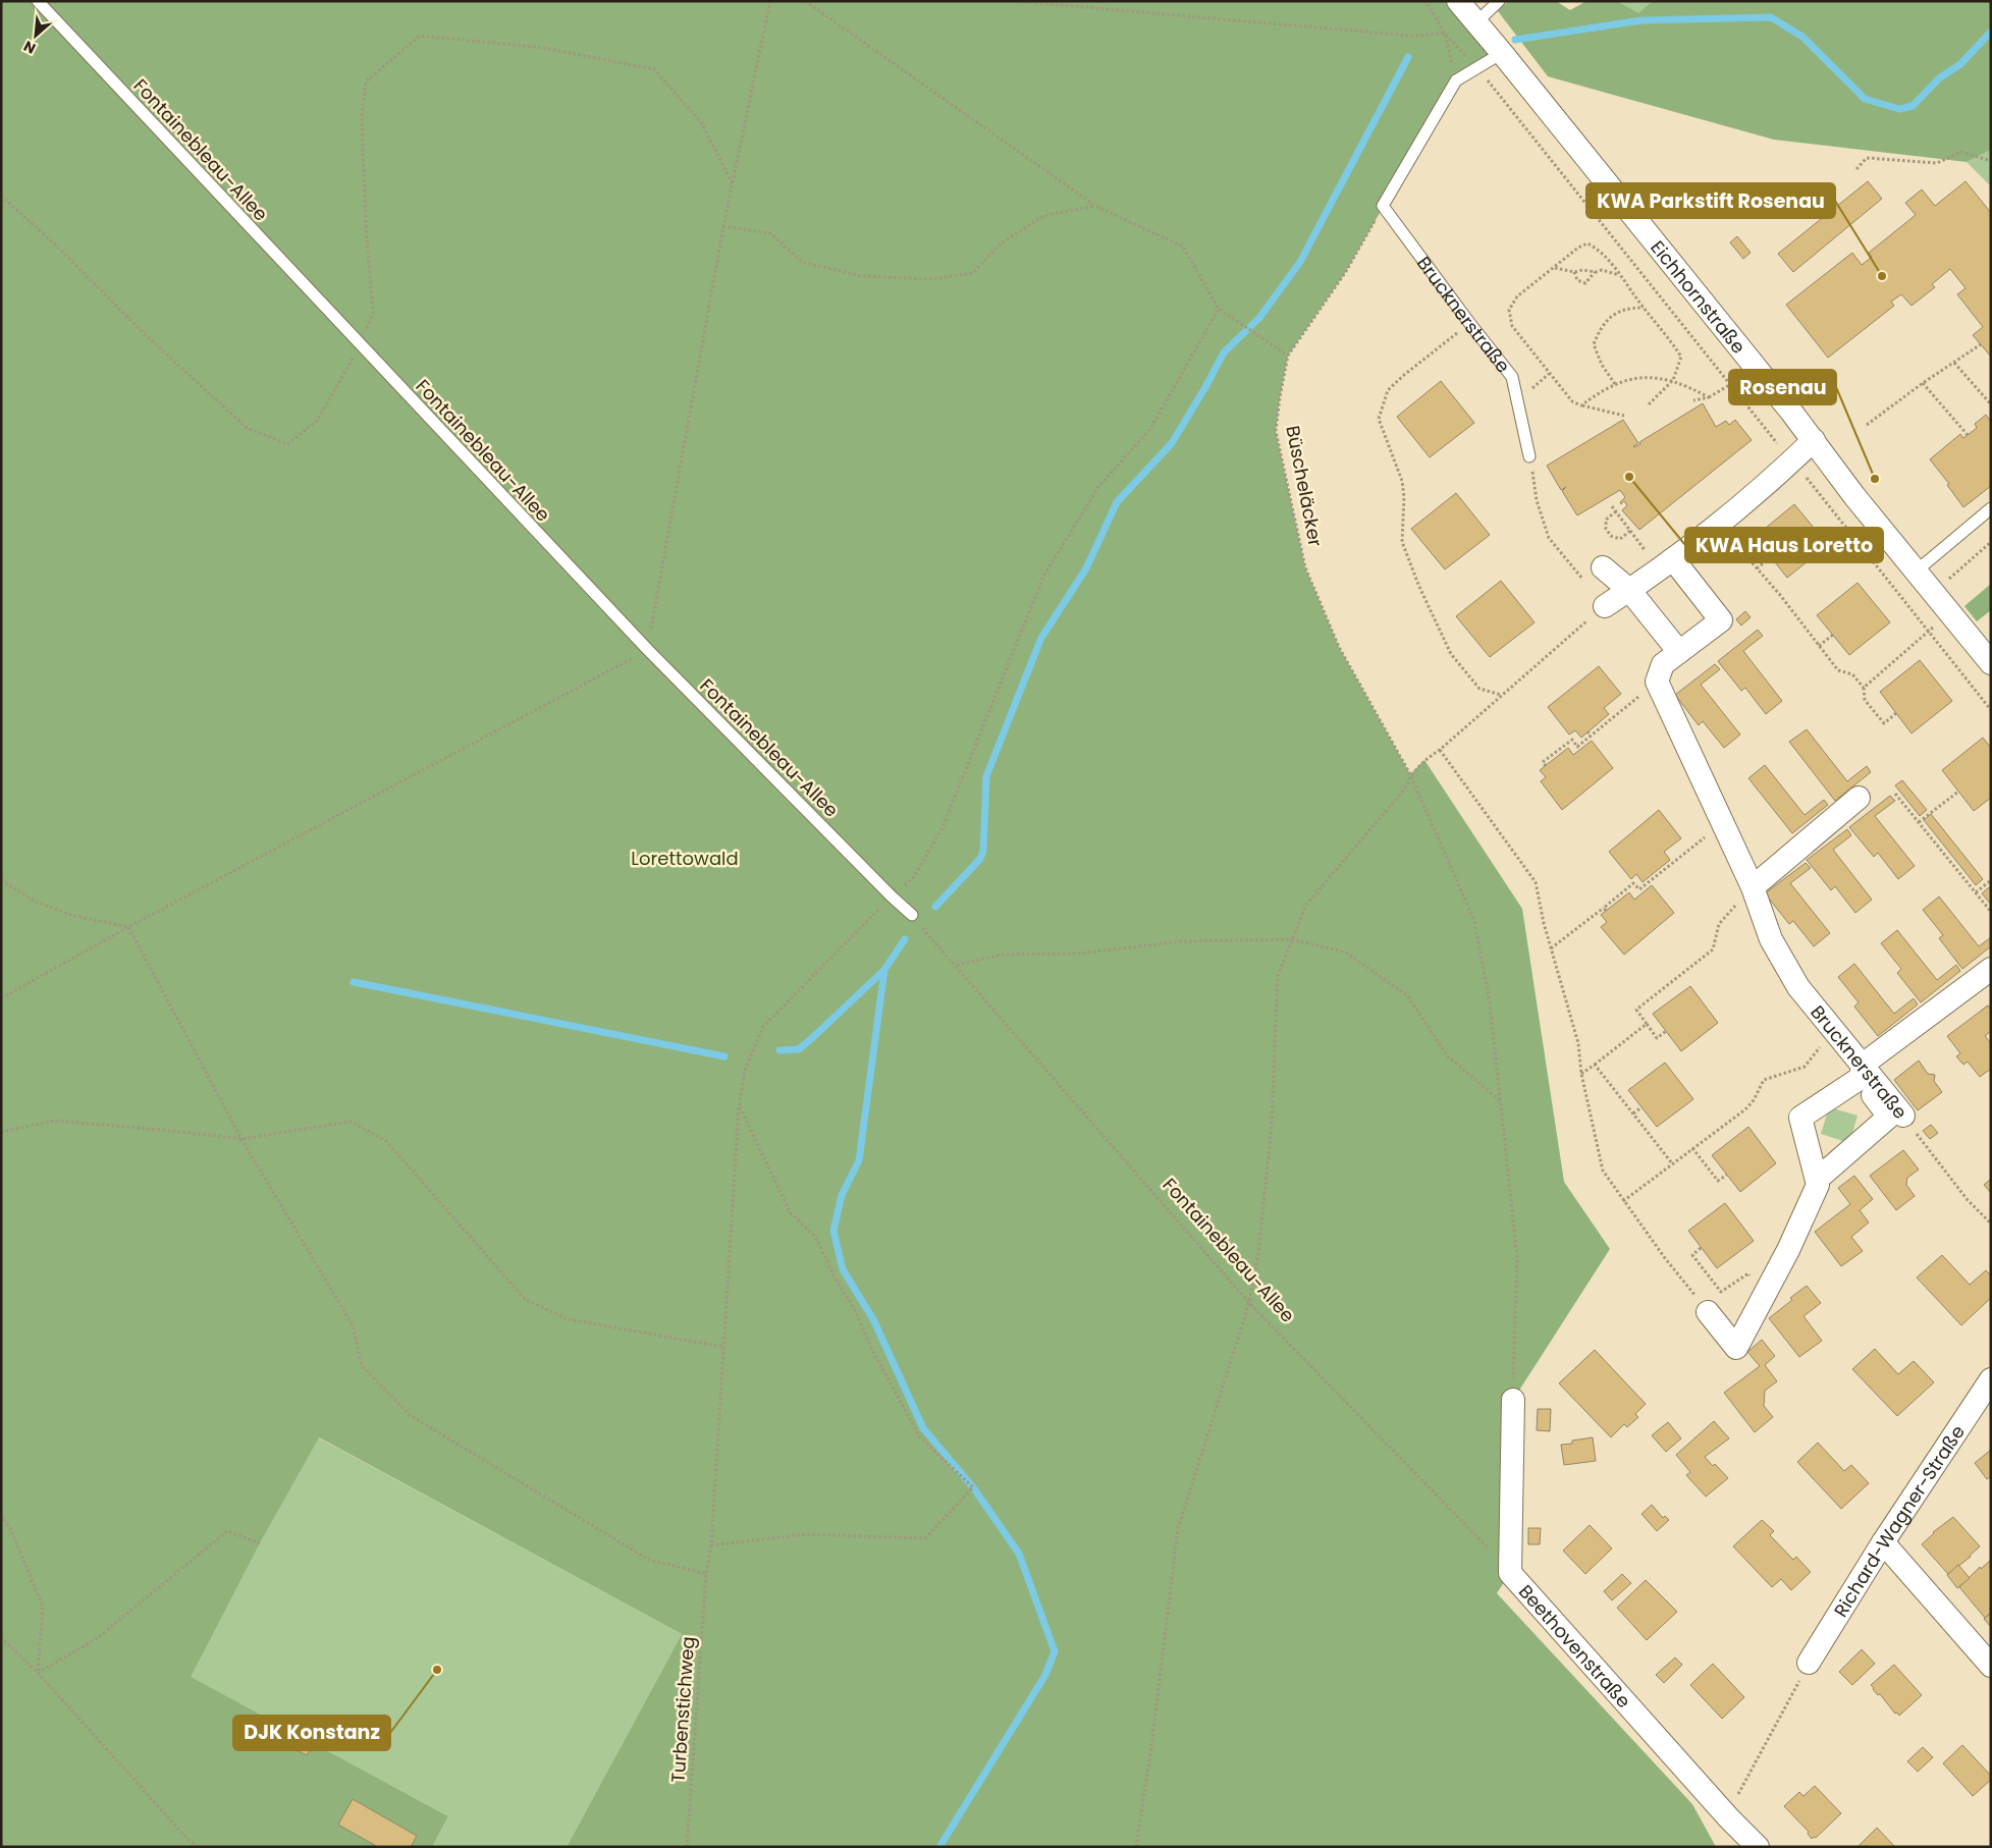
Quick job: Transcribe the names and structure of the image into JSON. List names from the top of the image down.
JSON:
{
  "streets": {
    "street": [
      "Eichhornstraße",
      "Brucknerstraße",
      "Richard-Wagner-Straße",
      "Beethovenstraße"
    ],
    "lane": ["Fontainebleau-Allee"],
    "path": ["Büscheläcker", "Turbenstichweg"]
  },
  "crossings": [
    ["Fontainebleau-Allee", "Beethovenstraße"],
    ["Fontainebleau-Allee", "Turbenstichweg"],
    ["Brucknerstraße", "Büscheläcker"],
    ["Büscheläcker", "Beethovenstraße"]
  ],
  "parks": ["Lorettowald"],
  "places": [
    "KWA Parkstift Rosenau",
    "KWA Haus Loretto",
    "Rosenau",
    "DJK Konstanz"
  ],
  "north": "bottom left"
}
